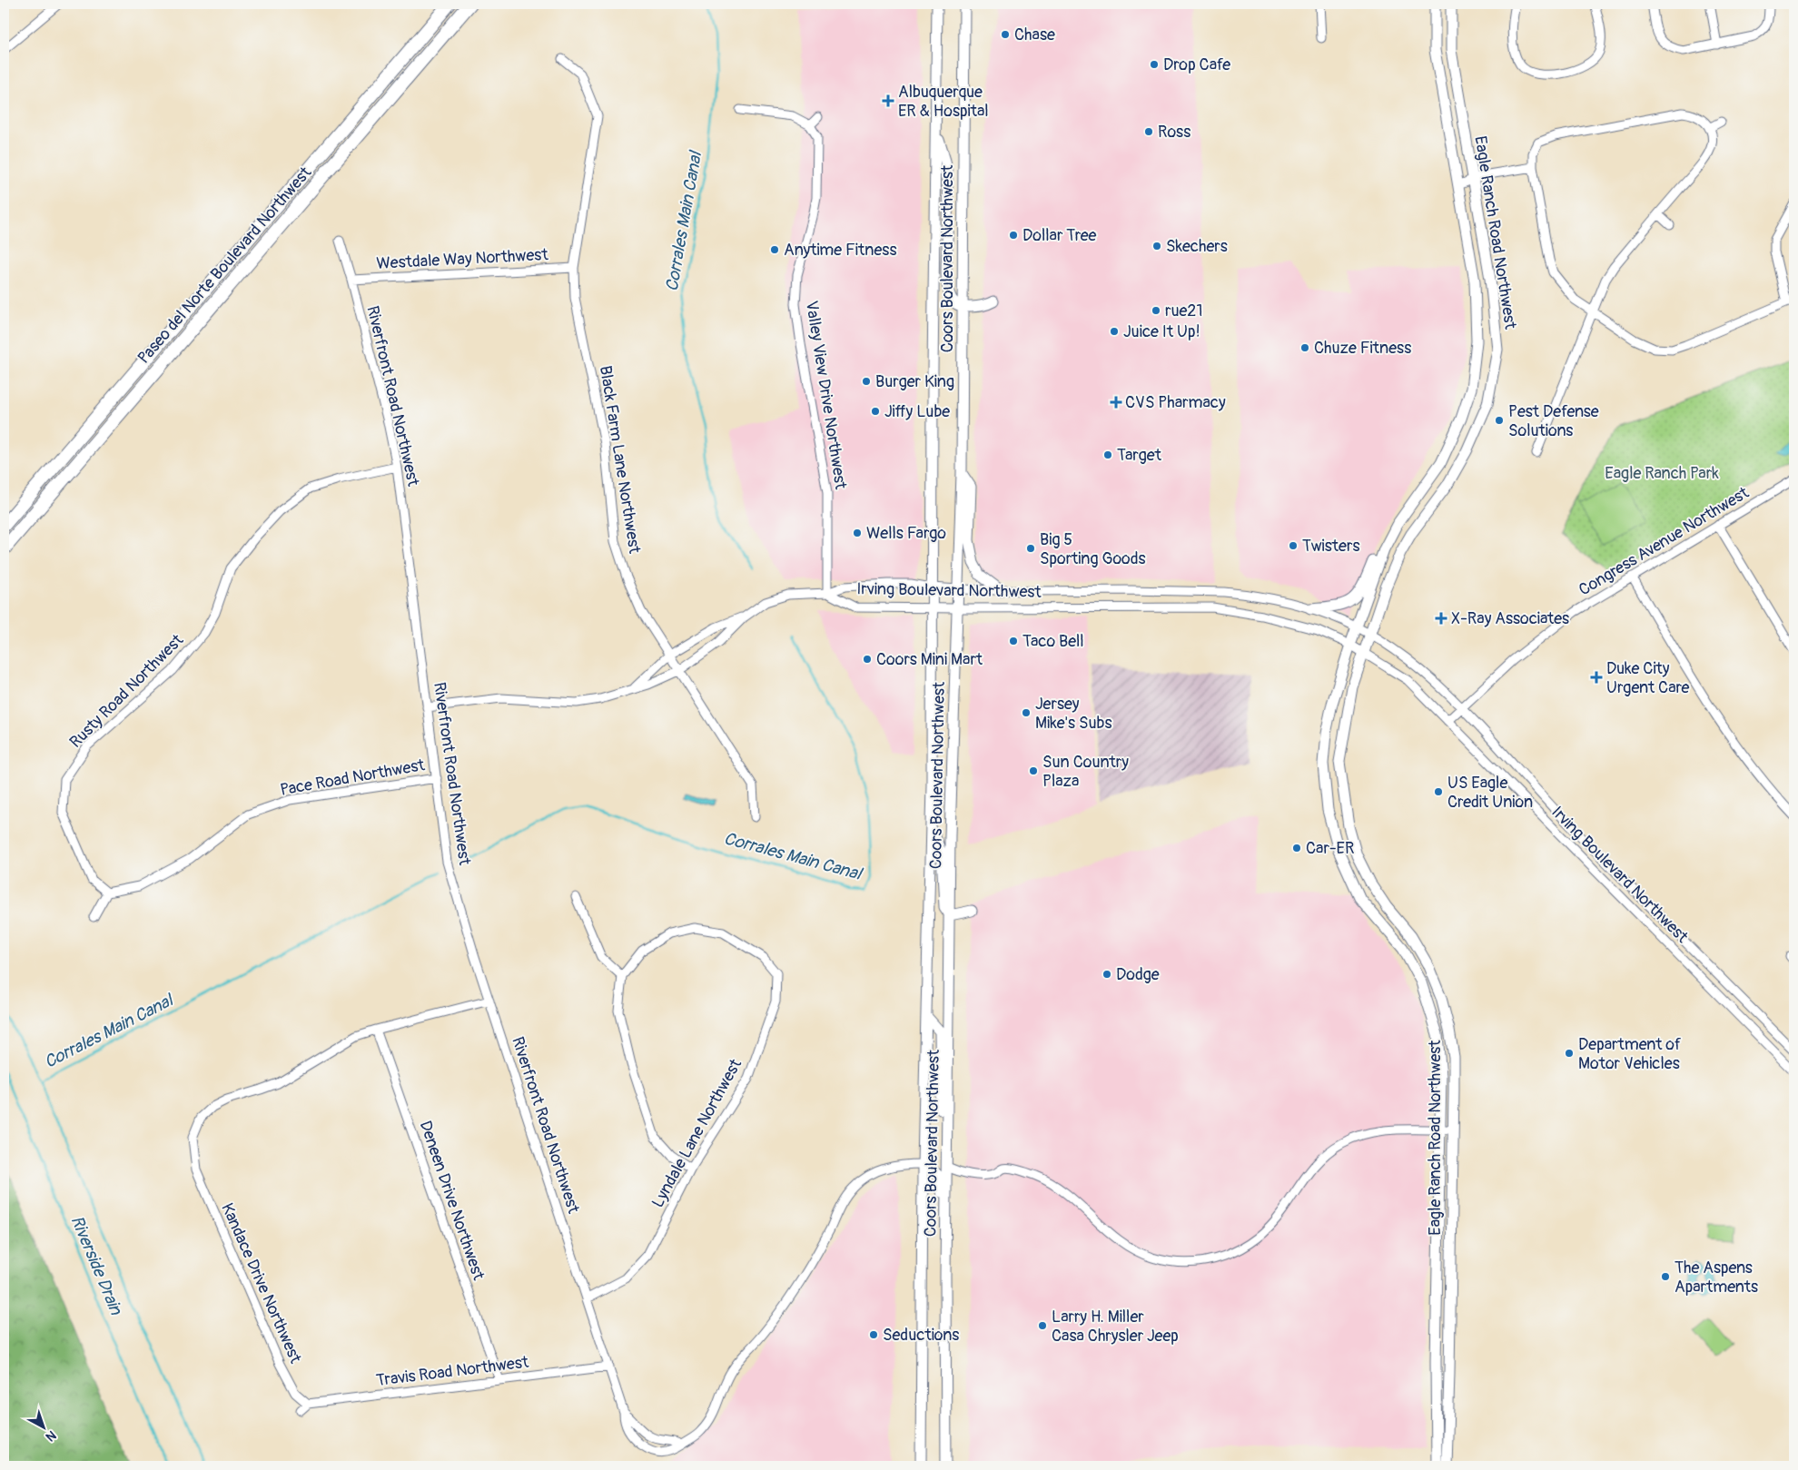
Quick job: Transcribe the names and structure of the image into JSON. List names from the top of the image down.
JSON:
{
  "streets": {
    "highway": ["Paseo del Norte Boulevard Northwest"],
    "main road": ["Eagle Ranch Road Northwest", "Coors Boulevard Northwest"],
    "street": [
      "Westdale Way Northwest",
      "Valley View Drive Northwest",
      "Riverfront Road Northwest",
      "Black Farm Lane Northwest",
      "Congress Avenue Northwest",
      "Irving Boulevard Northwest",
      "Rusty Road Northwest",
      "Pace Road Northwest",
      "Lyndale Lane Northwest",
      "Deneen Drive Northwest",
      "Kandace Drive Northwest",
      "Travis Road Northwest"
    ]
  },
  "crossings": [
    ["Eagle Ranch Road Northwest", "Irving Boulevard Northwest"],
    ["Westdale Way Northwest", "Riverfront Road Northwest"],
    ["Westdale Way Northwest", "Black Farm Lane Northwest"],
    ["Coors Boulevard Northwest", "Irving Boulevard Northwest"],
    ["Valley View Drive Northwest", "Irving Boulevard Northwest"],
    ["Riverfront Road Northwest", "Rusty Road Northwest"],
    ["Riverfront Road Northwest", "Pace Road Northwest"],
    ["Riverfront Road Northwest", "Lyndale Lane Northwest"],
    ["Riverfront Road Northwest", "Kandace Drive Northwest"],
    ["Riverfront Road Northwest", "Travis Road Northwest"],
    ["Congress Avenue Northwest", "Irving Boulevard Northwest"],
    ["Rusty Road Northwest", "Pace Road Northwest"],
    ["Deneen Drive Northwest", "Kandace Drive Northwest"],
    ["Deneen Drive Northwest", "Travis Road Northwest"],
    ["Kandace Drive Northwest", "Travis Road Northwest"]
  ],
  "water": ["Corrales Main Canal", "Riverside Drain"],
  "parks": ["Eagle Ranch Park"],
  "places": {
    "other": [
      "Chase",
      "Drop Cafe",
      "Ross",
      "Dollar Tree",
      "Skechers",
      "Anytime Fitness",
      "rue21",
      "Juice It Up!",
      "Chuze Fitness",
      "Burger King",
      "Jiffy Lube",
      "Pest Defense Solutions",
      "Target",
      "Wells Fargo",
      "Twisters",
      "Big 5 Sporting Goods",
      "Taco Bell",
      "Coors Mini Mart",
      "Jersey Mike's Subs",
      "Sun Country Plaza",
      "US Eagle Credit Union",
      "Car-ER",
      "Dodge",
      "Department of Motor Vehicles",
      "The Aspens Apartments",
      "Larry H. Miller Casa Chrysler Jeep",
      "Seductions"
    ],
    "health": [
      "Albuquerque ER & Hospital",
      "CVS Pharmacy",
      "X-Ray Associates",
      "Duke City Urgent Care"
    ]
  },
  "north": "bottom right"
}
